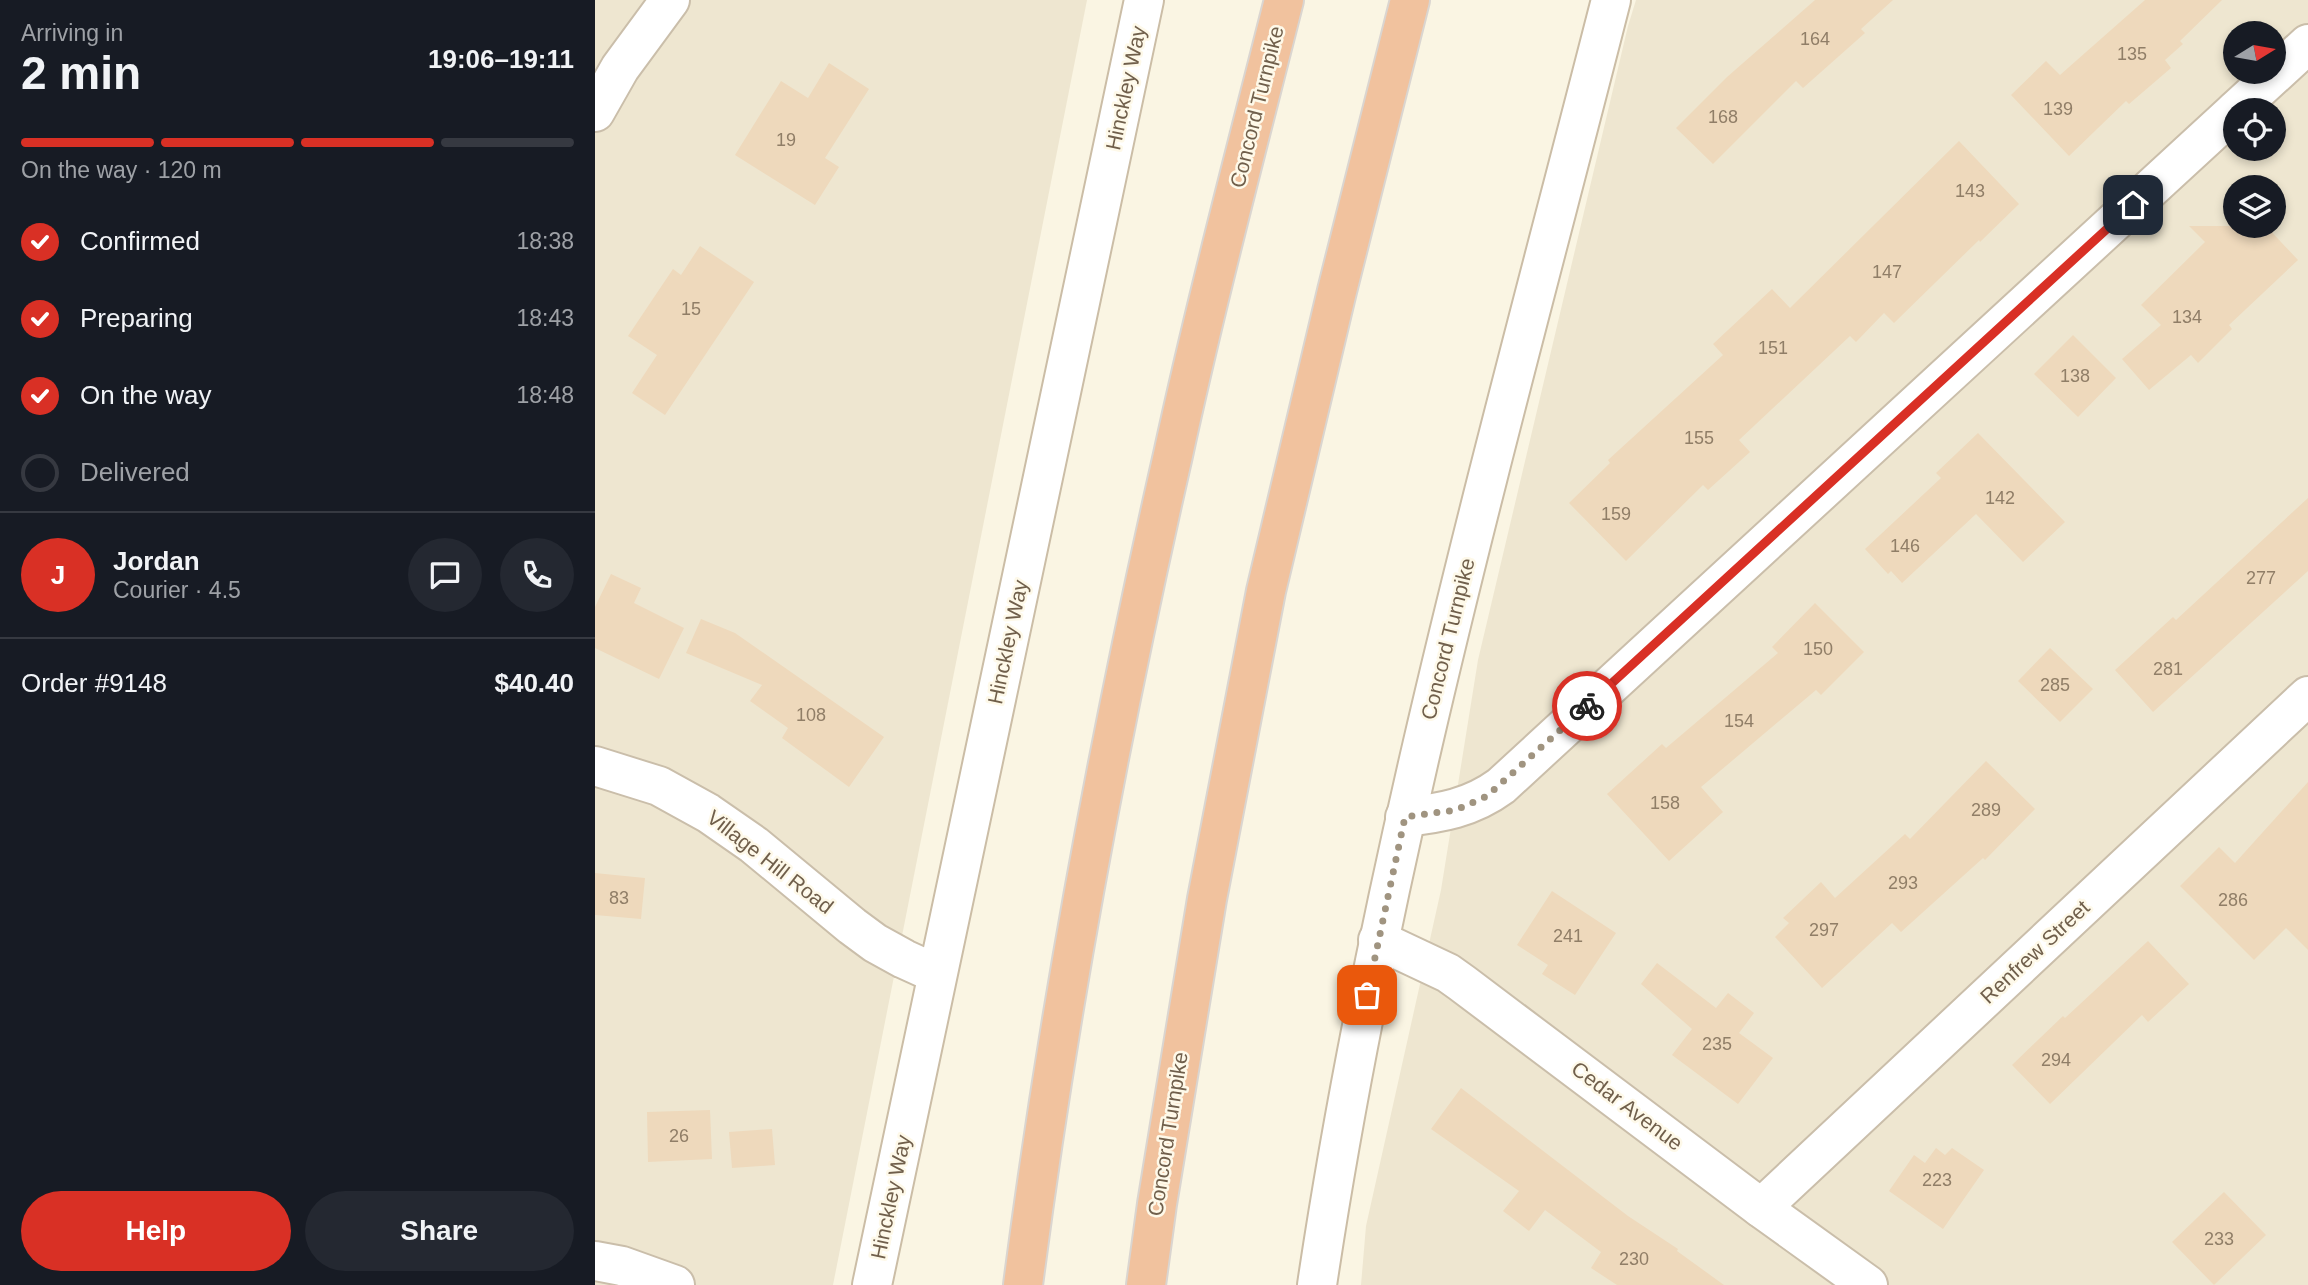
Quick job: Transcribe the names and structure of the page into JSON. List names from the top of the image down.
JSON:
{
  "streets": {
    "highway": ["Concord Turnpike"],
    "street": [
      "Hinckley Way",
      "Village Hill Road",
      "Renfrew Street",
      "Cedar Avenue"
    ]
  },
  "crossings": [
    ["Hinckley Way", "Village Hill Road"],
    ["Concord Turnpike", "Cedar Avenue"],
    ["Renfrew Street", "Cedar Avenue"]
  ],
  "house_numbers": [
    "164",
    "135",
    "139",
    "168",
    "19",
    "143",
    "147",
    "15",
    "134",
    "151",
    "138",
    "155",
    "142",
    "159",
    "146",
    "277",
    "150",
    "281",
    "285",
    "108",
    "154",
    "158",
    "289",
    "293",
    "83",
    "286",
    "297",
    "241",
    "235",
    "294",
    "26",
    "223",
    "233",
    "230"
  ],
  "north": "right",
  "page": {
    "heading": ["2 min", "Arriving in", "19:06–19:11"],
    "panel": [
      "Jordan",
      "Courier · 4.5",
      "Order #9148",
      "$40.40"
    ],
    "bar": "On the way · 120 m",
    "list": [
      ["Confirmed", "18:38"],
      ["Preparing", "18:43"],
      ["On the way", "18:48"],
      "Delivered"
    ],
    "round": "J",
    "buttons": ["Help", "Share"]
  }
}
